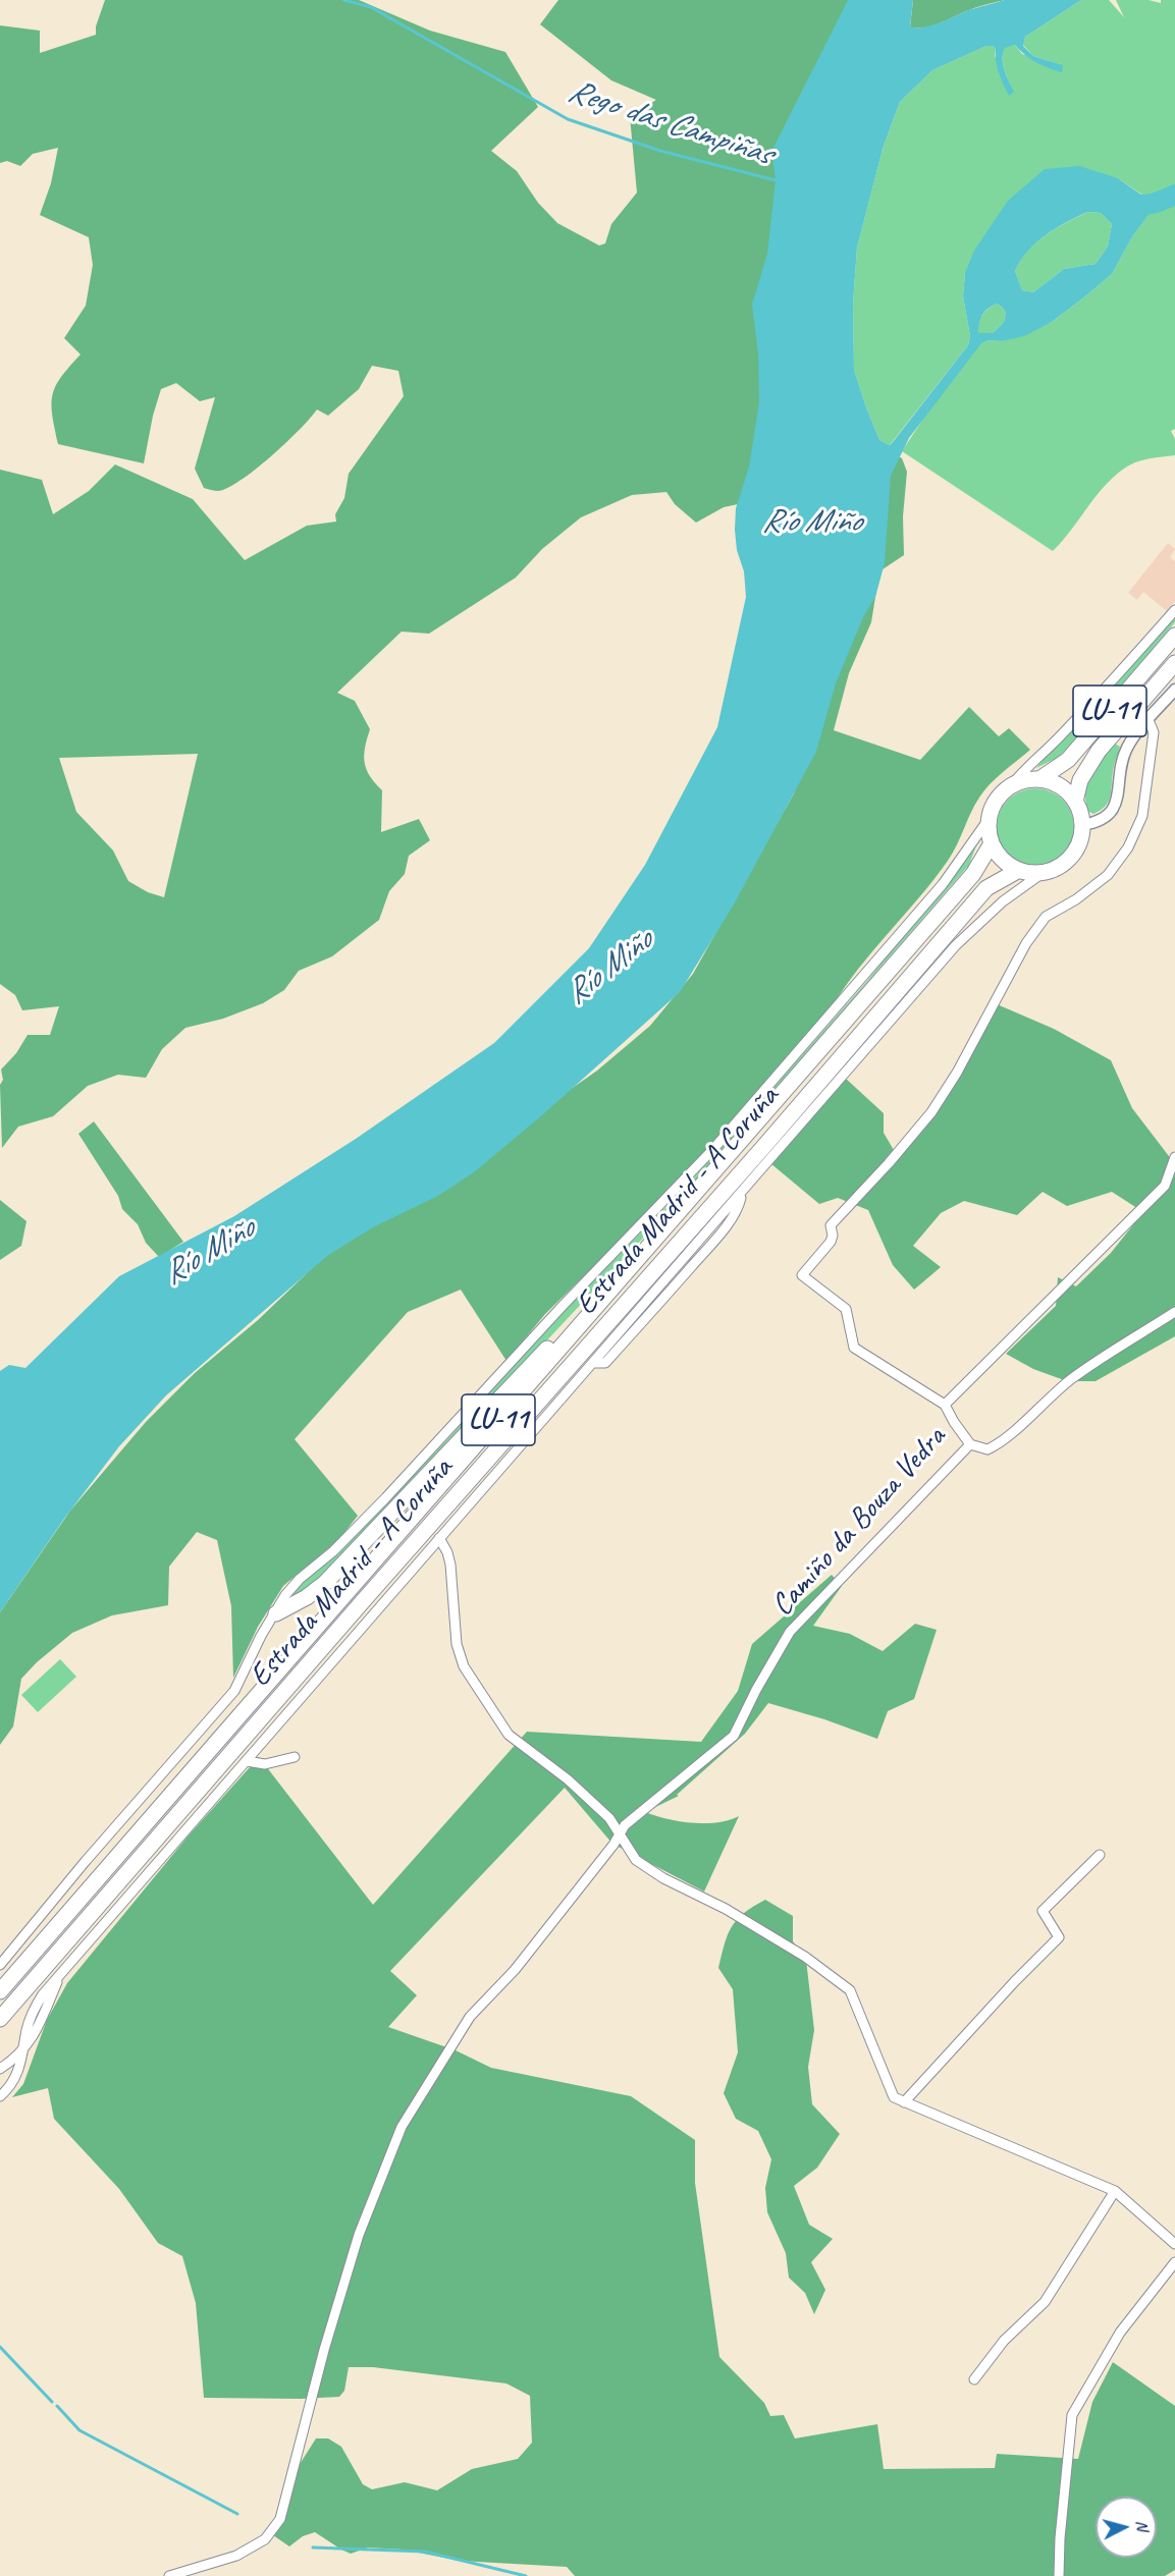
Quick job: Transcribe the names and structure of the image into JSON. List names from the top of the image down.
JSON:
{
  "streets": {
    "highway": ["LU-11", "Estrada Madrid - A Coruña"],
    "street": ["Camiño da Bouza Vedra"]
  },
  "crossings": [
    ["LU-11", "Estrada Madrid - A Coruña"]
  ],
  "water": ["Rego das Campiñas", "Río Miño"],
  "north": "right"
}
